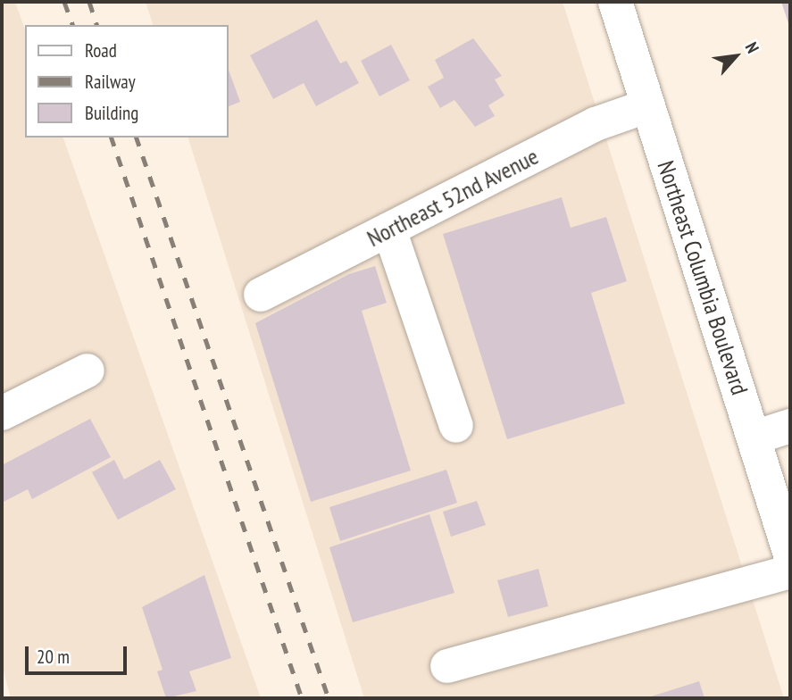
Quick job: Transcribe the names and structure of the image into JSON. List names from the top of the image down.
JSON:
{
  "streets": {
    "main road": ["Northeast 52nd Avenue", "Northeast Columbia Boulevard"]
  },
  "crossings": [
    ["Northeast 52nd Avenue", "Northeast Columbia Boulevard"]
  ],
  "legend": ["Road", "Railway", "Building"],
  "scale_bar": "20 m",
  "north": "top right"
}
